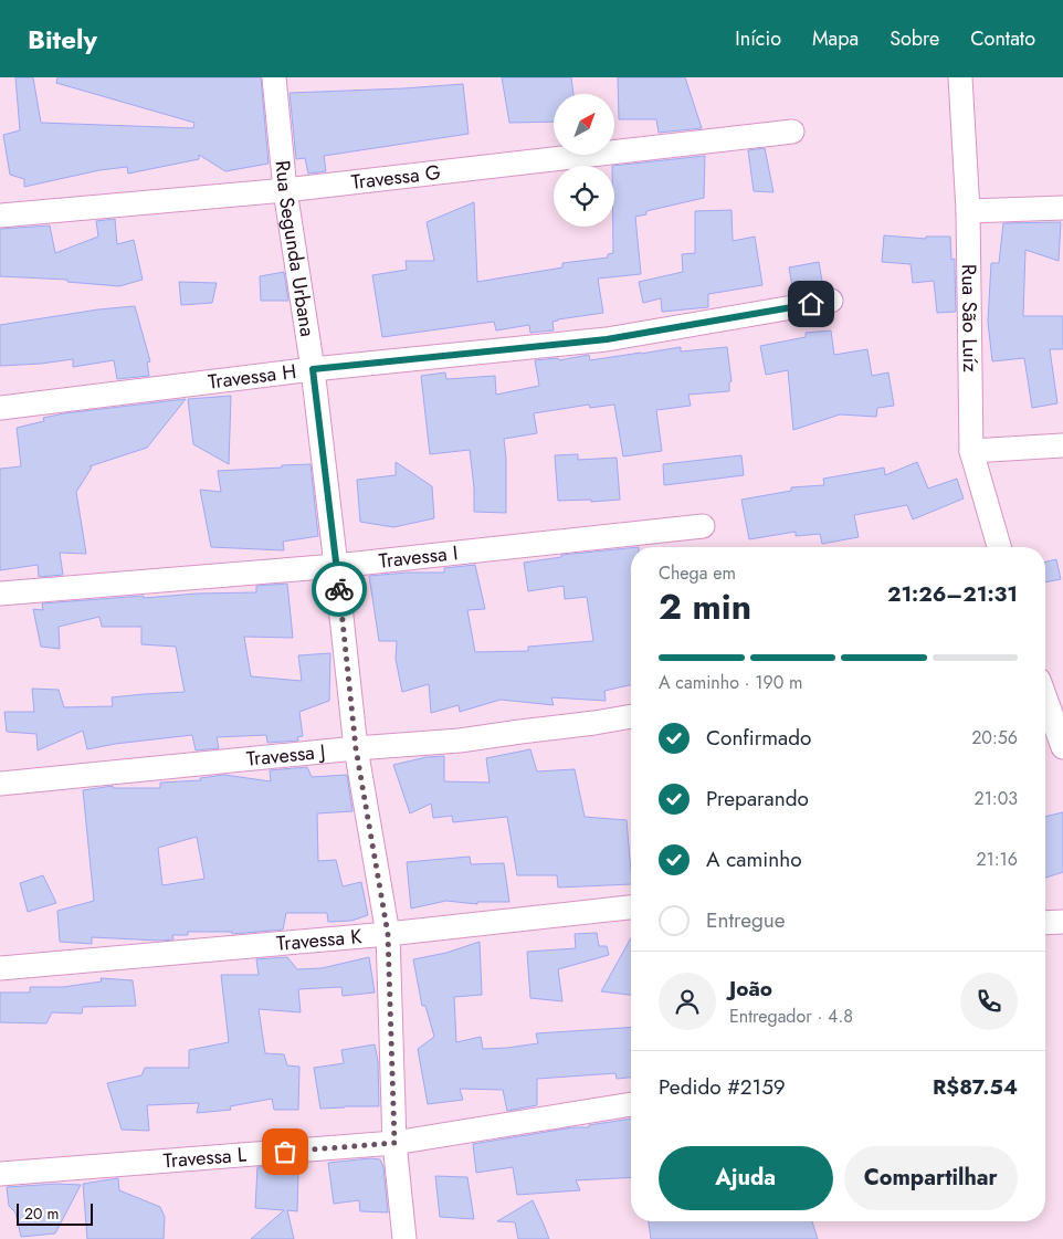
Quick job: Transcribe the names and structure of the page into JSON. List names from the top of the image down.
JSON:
{
  "streets": {
    "street": [
      "Travessa G",
      "Rua Segunda Urbana",
      "Rua São Luíz",
      "Travessa H",
      "Travessa I",
      "Travessa J",
      "Travessa K",
      "Travessa L"
    ]
  },
  "crossings": [
    ["Travessa G", "Rua Segunda Urbana"],
    ["Rua Segunda Urbana", "Travessa H"],
    ["Rua Segunda Urbana", "Travessa I"],
    ["Rua Segunda Urbana", "Travessa J"],
    ["Rua Segunda Urbana", "Travessa K"],
    ["Rua Segunda Urbana", "Travessa L"]
  ],
  "scale_bar": "20 m",
  "north": "top right",
  "page": {
    "header": "Bitely",
    "nav": [
      "Início",
      "Mapa",
      "Sobre",
      "Contato"
    ],
    "heading": ["2 min", "Chega em", "21:26–21:31"],
    "panel": [
      "João",
      "Entregador · 4.8",
      "Pedido #2159",
      "R$87.54"
    ],
    "bar": "A caminho · 190 m",
    "list": [
      ["Confirmado", "20:56"],
      ["Preparando", "21:03"],
      ["A caminho", "21:16"],
      "Entregue"
    ],
    "buttons": ["Ajuda", "Compartilhar"],
    "scale": "20 m"
  }
}
